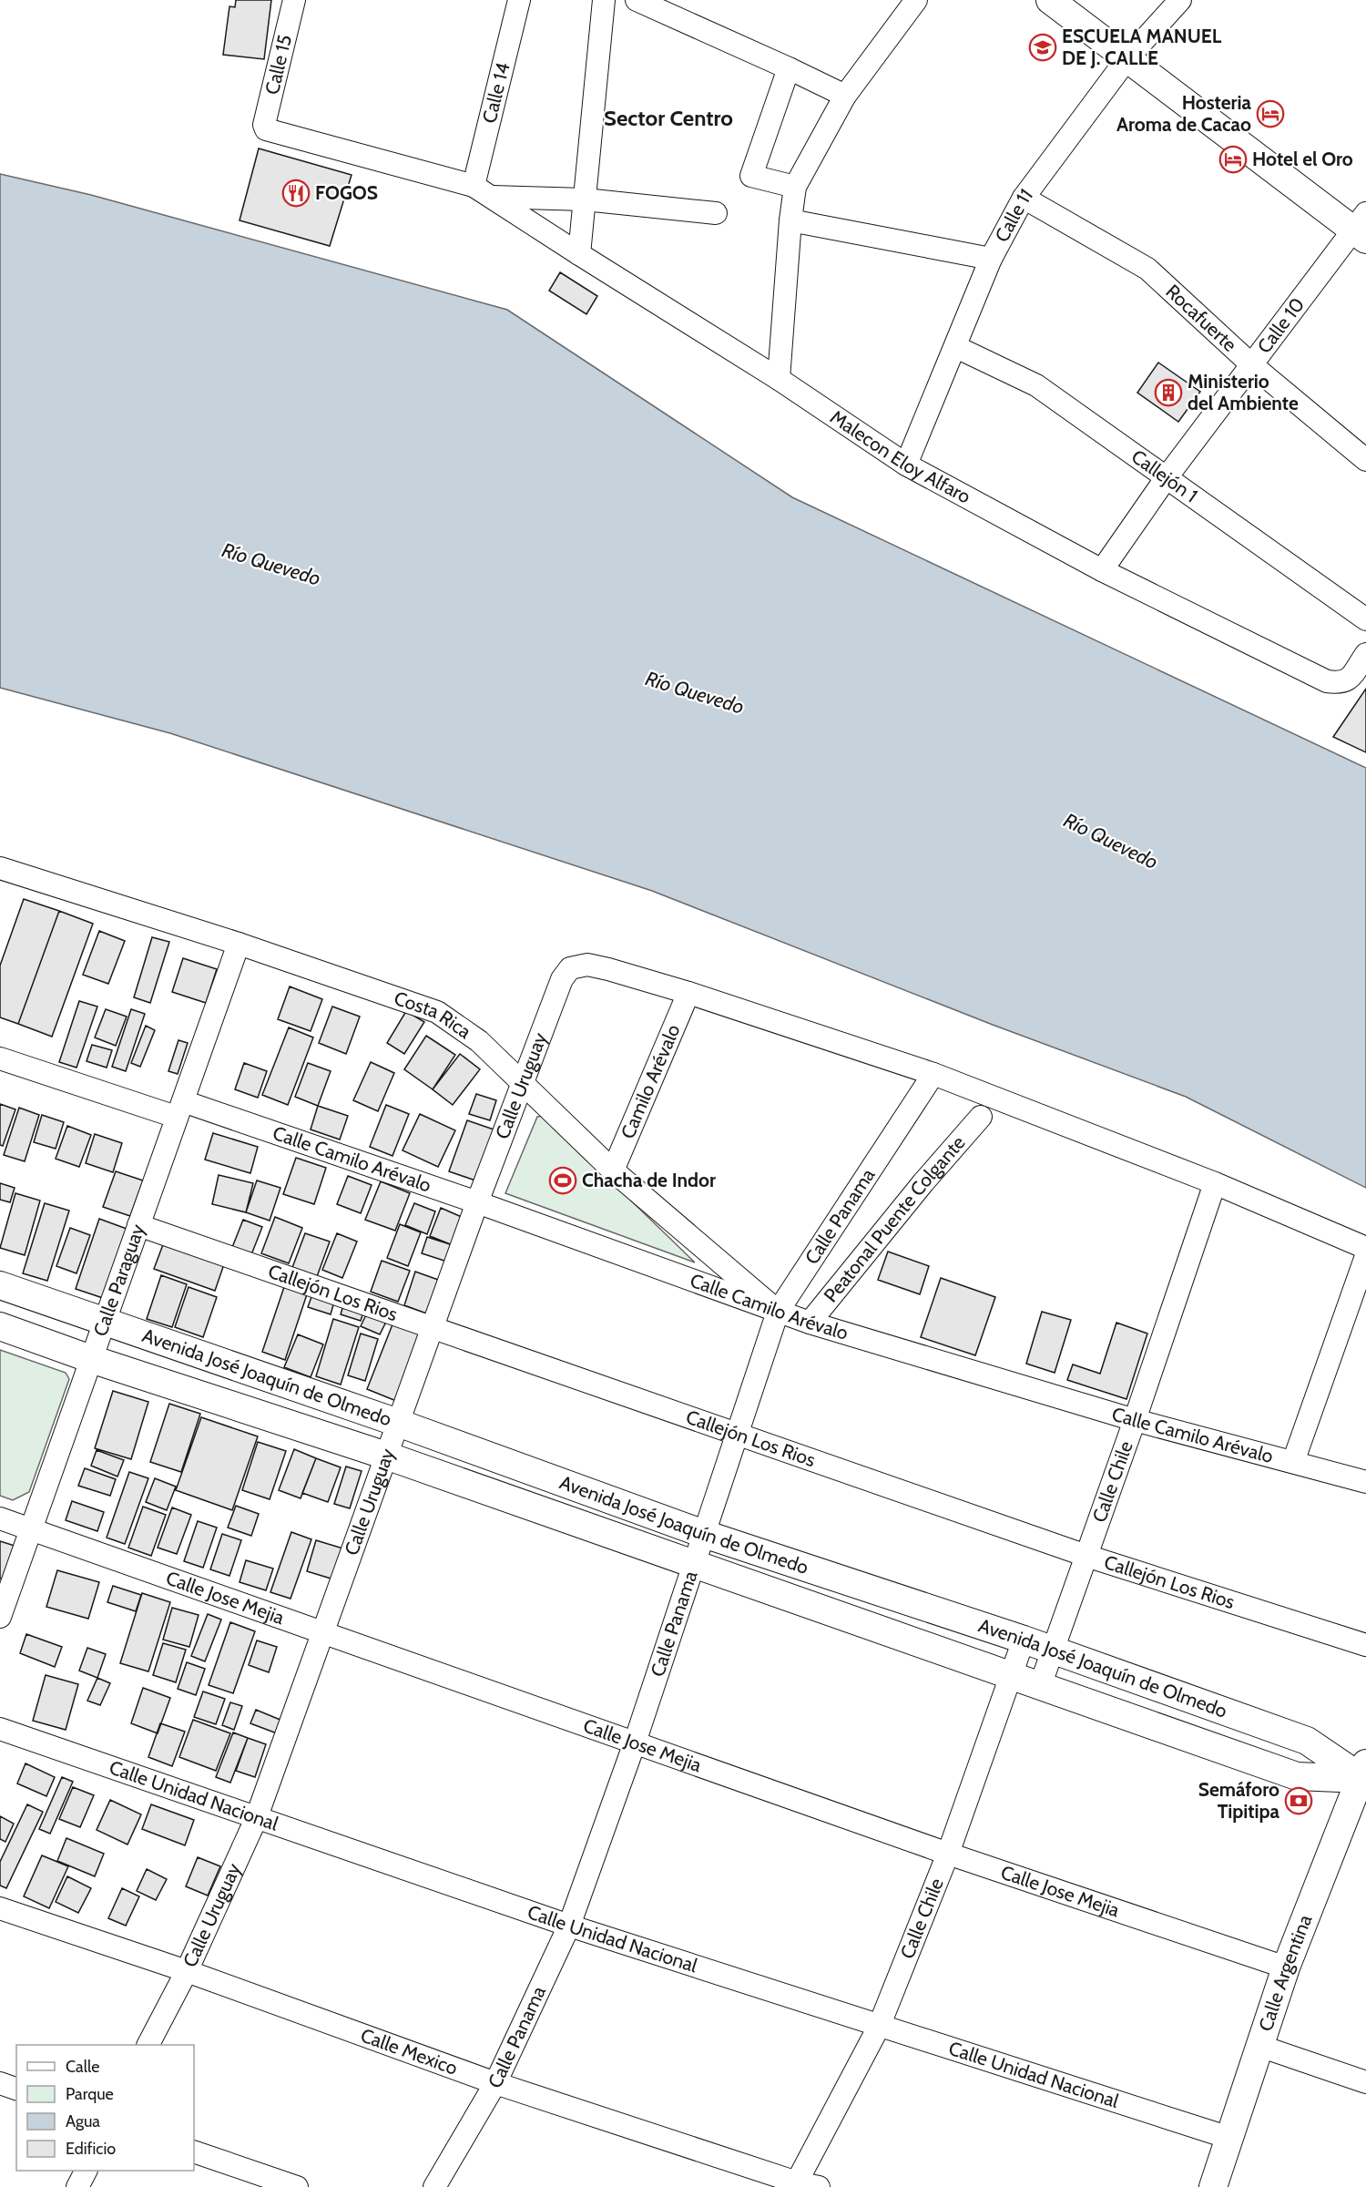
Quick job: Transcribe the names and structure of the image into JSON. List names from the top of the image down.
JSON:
{
  "streets": {
    "main road": ["Avenida José Joaquín de Olmedo", "Calle Argentina"],
    "street": [
      "Calle 15",
      "Calle 14",
      "Calle 11",
      "Rocafuerte",
      "Calle 10",
      "Malecon Eloy Alfaro",
      "Callejón 1",
      "Costa Rica",
      "Camilo Arévalo",
      "Calle Uruguay",
      "Calle Camilo Arévalo",
      "Calle Panama",
      "Peatonal Puente Colgante",
      "Calle Paraguay",
      "Callejón Los Rios",
      "Calle Chile",
      "Calle Jose Mejia",
      "Calle Unidad Nacional",
      "Calle Mexico"
    ]
  },
  "crossings": [
    ["Calle 15", "Calle 14"],
    ["Calle 15", "Malecon Eloy Alfaro"],
    ["Calle 14", "Malecon Eloy Alfaro"],
    ["Calle 11", "Rocafuerte"],
    ["Calle 11", "Malecon Eloy Alfaro"],
    ["Calle 11", "Callejón 1"],
    ["Rocafuerte", "Calle 10"],
    ["Calle 10", "Malecon Eloy Alfaro"],
    ["Calle 10", "Callejón 1"],
    ["Costa Rica", "Camilo Arévalo"],
    ["Costa Rica", "Calle Uruguay"],
    ["Costa Rica", "Calle Camilo Arévalo"],
    ["Costa Rica", "Calle Panama"],
    ["Costa Rica", "Calle Paraguay"],
    ["Camilo Arévalo", "Calle Uruguay"],
    ["Calle Uruguay", "Calle Camilo Arévalo"],
    ["Calle Uruguay", "Callejón Los Rios"],
    ["Calle Uruguay", "Avenida José Joaquín de Olmedo"],
    ["Calle Uruguay", "Calle Jose Mejia"],
    ["Calle Uruguay", "Calle Unidad Nacional"],
    ["Calle Uruguay", "Calle Mexico"],
    ["Calle Camilo Arévalo", "Calle Panama"],
    ["Calle Camilo Arévalo", "Peatonal Puente Colgante"],
    ["Calle Camilo Arévalo", "Calle Paraguay"],
    ["Calle Camilo Arévalo", "Calle Chile"],
    ["Calle Panama", "Callejón Los Rios"],
    ["Calle Panama", "Avenida José Joaquín de Olmedo"],
    ["Calle Panama", "Calle Jose Mejia"],
    ["Calle Panama", "Calle Unidad Nacional"],
    ["Calle Panama", "Calle Mexico"],
    ["Calle Paraguay", "Callejón Los Rios"],
    ["Calle Paraguay", "Avenida José Joaquín de Olmedo"],
    ["Calle Paraguay", "Calle Jose Mejia"],
    ["Callejón Los Rios", "Calle Chile"],
    ["Avenida José Joaquín de Olmedo", "Calle Chile"],
    ["Avenida José Joaquín de Olmedo", "Calle Argentina"],
    ["Calle Chile", "Calle Jose Mejia"],
    ["Calle Chile", "Calle Unidad Nacional"],
    ["Calle Chile", "Calle Mexico"],
    ["Calle Jose Mejia", "Calle Argentina"],
    ["Calle Unidad Nacional", "Calle Argentina"]
  ],
  "districts": ["Sector Centro"],
  "water": ["Río Quevedo"],
  "places": {
    "school or university": ["ESCUELA MANUEL DE J. CALLE"],
    "hotel": ["Hosteria Aroma de Cacao", "Hotel el Oro"],
    "restaurant": ["FOGOS"],
    "building": ["Ministerio del Ambiente"],
    "sports": ["Chacha de Indor"],
    "bank": ["Semáforo Tipitipa"]
  },
  "legend": [
    "Calle",
    "Parque",
    "Agua",
    "Edificio"
  ]
}
